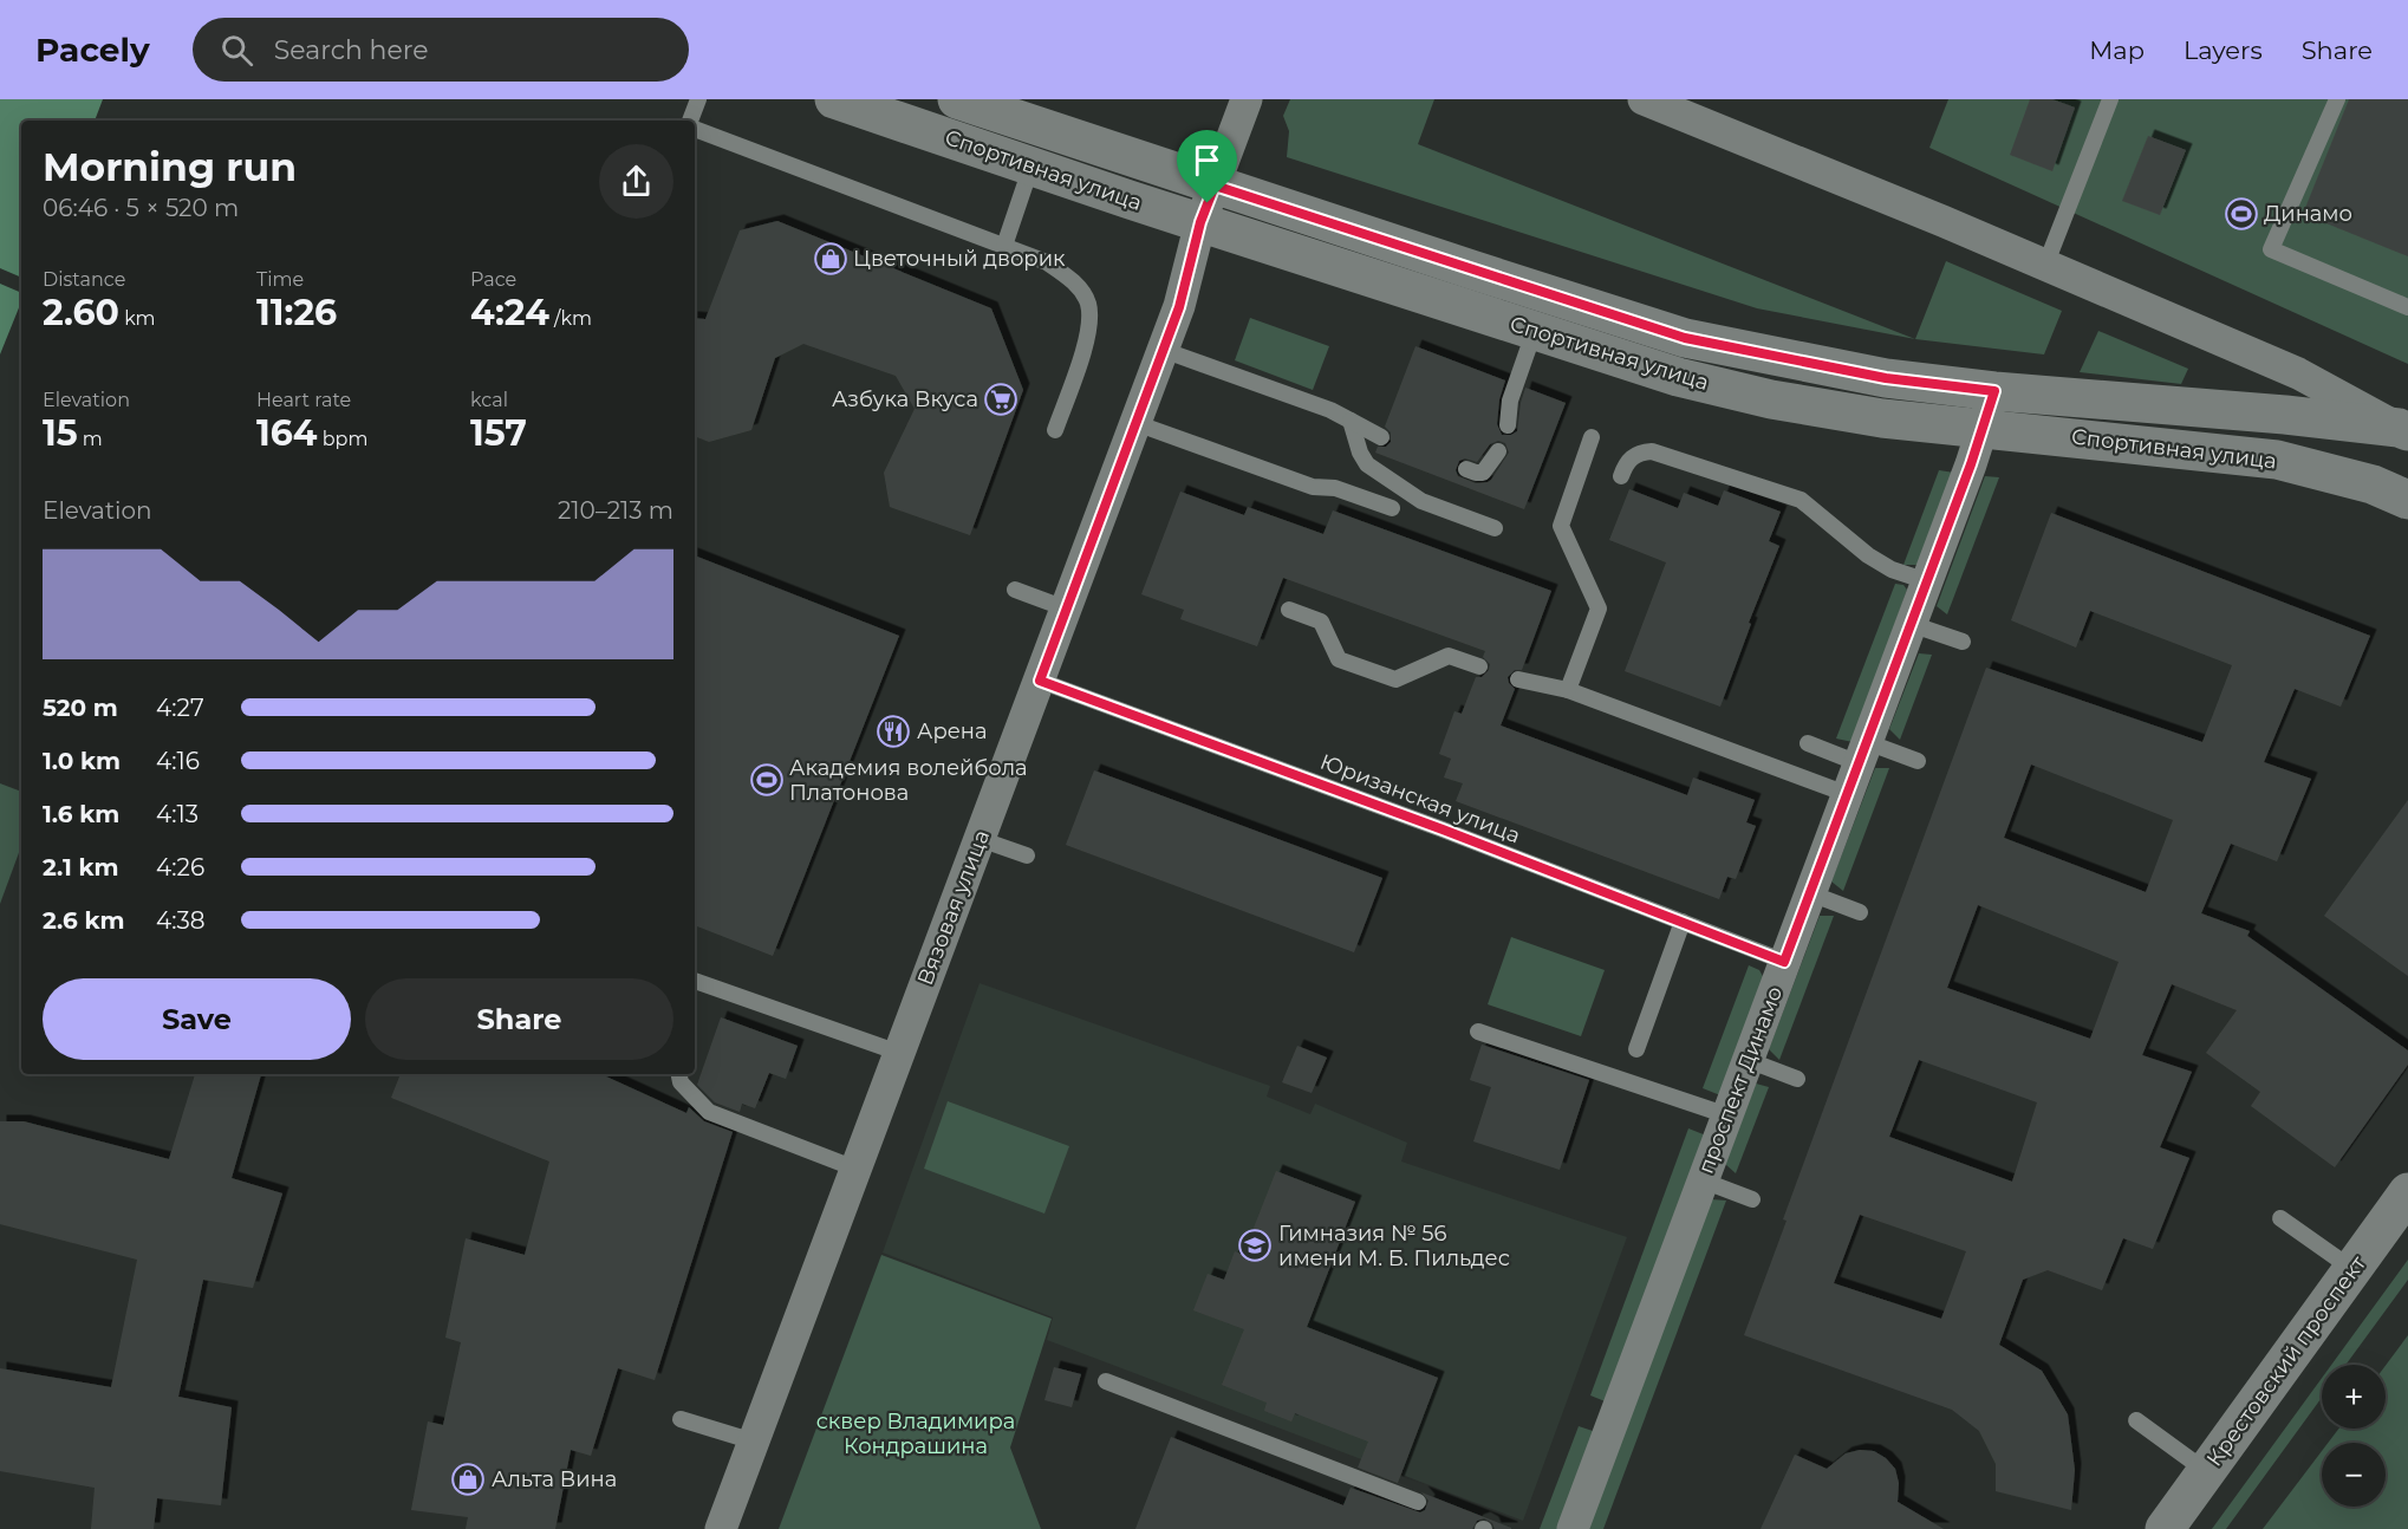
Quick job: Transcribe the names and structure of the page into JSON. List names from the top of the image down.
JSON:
{
  "streets": {
    "street": [
      "Спортивная улица",
      "Вязовая улица",
      "проспект Динамо",
      "Крестовский проспект"
    ],
    "lane": ["Юризанская улица"]
  },
  "crossings": [
    ["Спортивная улица", "Вязовая улица"],
    ["Спортивная улица", "проспект Динамо"],
    ["Юризанская улица", "Вязовая улица"],
    ["Юризанская улица", "проспект Динамо"]
  ],
  "parks": ["сквер Владимира Кондрашина"],
  "places": {
    "sports": ["Динамо", "Академия волейбола Платонова"],
    "shop": ["Цветочный дворик", "Альта Вина"],
    "supermarket": ["Азбука Вкуса"],
    "restaurant": ["Арена"],
    "school or university": ["Гимназия № 56 имени М. Б. Пильдес"]
  },
  "page": {
    "header": "Pacely",
    "search": "Search here",
    "nav": ["Map", "Layers", "Share"],
    "heading": ["Morning run", "06:46 · 5 × 520 m"],
    "stats": [
      ["Distance", "2.60 km"],
      ["Time", "11:26"],
      ["Pace", "4:24 /km"],
      ["Elevation", "15 m"],
      ["Heart rate", "164 bpm"],
      ["kcal", "157"]
    ],
    "chart": ["Elevation", "210–213 m"],
    "list": [
      {
        "name": "520 m",
        "note": "4:27"
      },
      {
        "name": "1.0 km",
        "note": "4:16"
      },
      {
        "name": "1.6 km",
        "note": "4:13"
      },
      {
        "name": "2.1 km",
        "note": "4:26"
      },
      {
        "name": "2.6 km",
        "note": "4:38"
      }
    ],
    "buttons": ["Save", "Share"],
    "map_buttons": ["+", "−"]
  }
}
